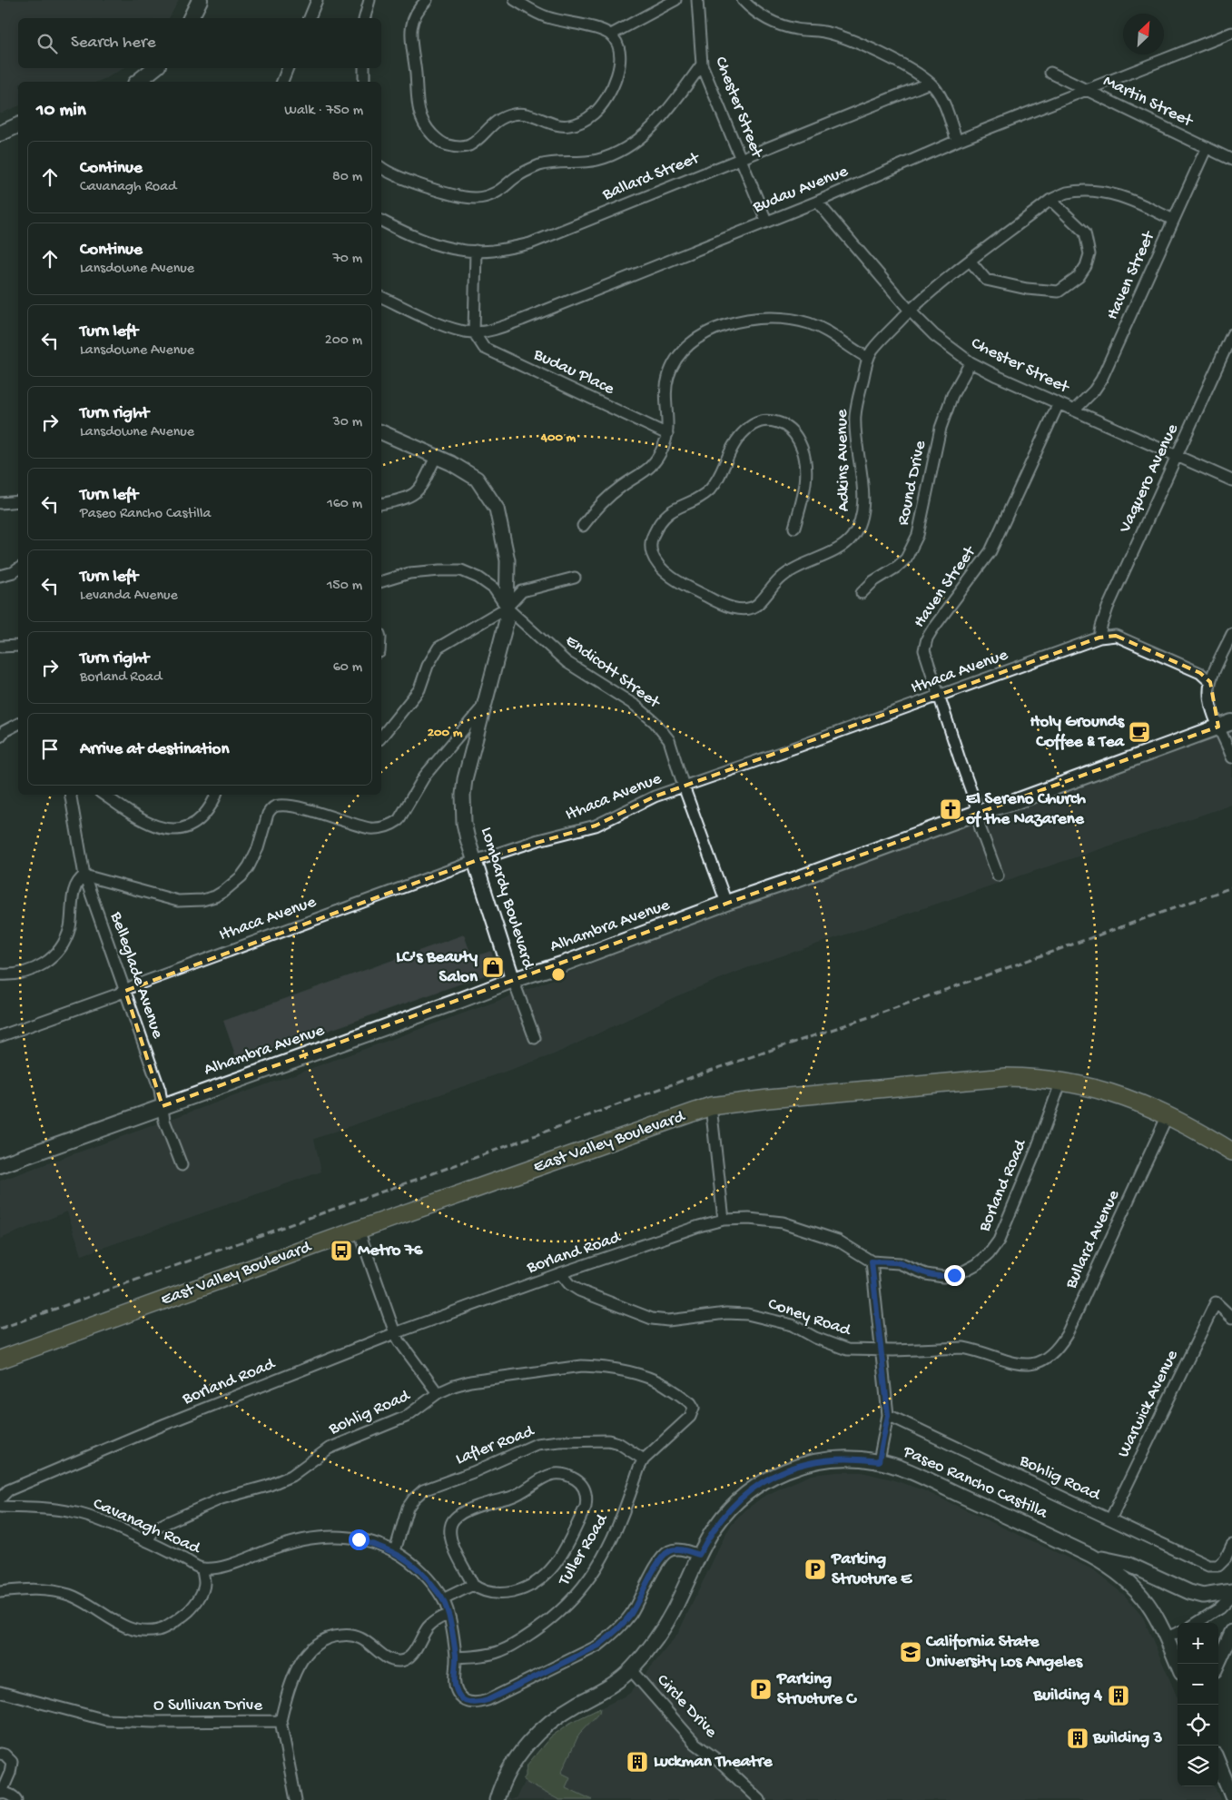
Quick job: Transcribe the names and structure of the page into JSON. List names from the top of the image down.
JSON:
{
  "streets": {
    "main road": ["Alhambra Avenue", "East Valley Boulevard"],
    "street": [
      "Martin Street",
      "Chester Street",
      "Ballard Street",
      "Budau Avenue",
      "Haven Street",
      "Budau Place",
      "Adkins Avenue",
      "Vaquero Avenue",
      "Round Drive",
      "Endicott Street",
      "Ithaca Avenue",
      "Lombardy Boulevard",
      "Belleglade Avenue",
      "Borland Road",
      "Bullard Avenue",
      "Coney Road",
      "Warwick Avenue",
      "Bohlig Road",
      "Lafler Road",
      "Paseo Rancho Castilla",
      "Cavanagh Road",
      "Tuller Road",
      "O Sullivan Drive",
      "Circle Drive"
    ]
  },
  "crossings": [
    ["Martin Street", "Budau Avenue"],
    ["Martin Street", "Haven Street"],
    ["Chester Street", "Ballard Street"],
    ["Chester Street", "Budau Avenue"],
    ["Chester Street", "Haven Street"],
    ["Chester Street", "Adkins Avenue"],
    ["Chester Street", "Vaquero Avenue"],
    ["Chester Street", "Round Drive"],
    ["Budau Avenue", "Budau Place"],
    ["Haven Street", "Adkins Avenue"],
    ["Haven Street", "Ithaca Avenue"],
    ["Haven Street", "Alhambra Avenue"],
    ["Vaquero Avenue", "Ithaca Avenue"],
    ["Endicott Street", "Ithaca Avenue"],
    ["Endicott Street", "Lombardy Boulevard"],
    ["Endicott Street", "Alhambra Avenue"],
    ["Ithaca Avenue", "Lombardy Boulevard"],
    ["Ithaca Avenue", "Belleglade Avenue"],
    ["Lombardy Boulevard", "Alhambra Avenue"],
    ["Alhambra Avenue", "Belleglade Avenue"],
    ["East Valley Boulevard", "Borland Road"],
    ["East Valley Boulevard", "Bullard Avenue"],
    ["Borland Road", "Coney Road"],
    ["Bullard Avenue", "Coney Road"],
    ["Warwick Avenue", "Bohlig Road"],
    ["Bohlig Road", "Cavanagh Road"],
    ["Bohlig Road", "Tuller Road"],
    ["Lafler Road", "Cavanagh Road"],
    ["Lafler Road", "Tuller Road"],
    ["Paseo Rancho Castilla", "Circle Drive"]
  ],
  "places": {
    "cafe": ["Holy Grounds Coffee & Tea"],
    "church": ["El Sereno Church of the Nazarene"],
    "shop": ["LC's Beauty Salon"],
    "bus stop": ["Metro 76"],
    "parking": ["Parking Structure E", "Parking Structure C"],
    "school or university": ["California State University Los Angeles"],
    "building": ["Building 4", "Building 3", "Luckman Theatre"]
  },
  "north": "top right",
  "page": {
    "search": "Search here",
    "heading": ["10 min", "Walk · 750 m"],
    "list": [
      ["Continue", "Cavanagh Road", "80 m"],
      ["Continue", "Lansdowne Avenue", "70 m"],
      ["Turn left", "Lansdowne Avenue", "200 m"],
      ["Turn right", "Lansdowne Avenue", "30 m"],
      ["Turn left", "Paseo Rancho Castilla", "160 m"],
      ["Turn left", "Levanda Avenue", "150 m"],
      ["Turn right", "Borland Road", "60 m"],
      "Arrive at destination"
    ],
    "map_buttons": ["+", "−"]
  },
  "rings": ["400 m", "200 m"]
}
